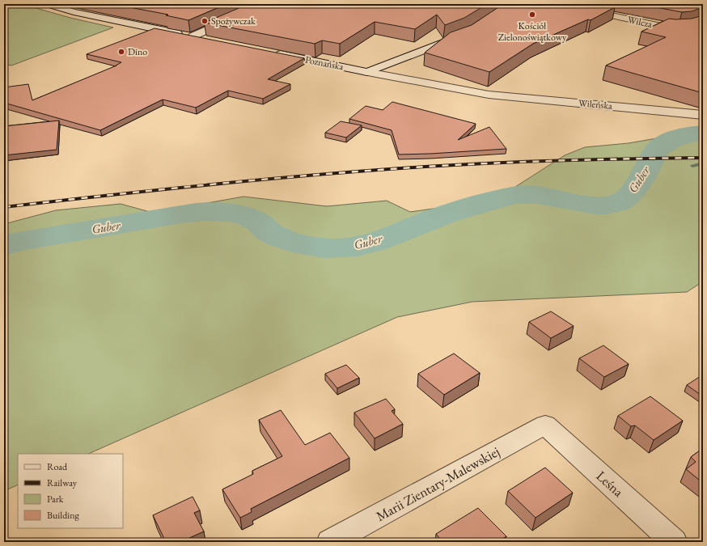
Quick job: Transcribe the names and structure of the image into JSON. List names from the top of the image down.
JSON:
{
  "streets": {
    "street": [
      "Wilcza",
      "Poznańska",
      "Wileńska",
      "Marii Zientary-Malewskiej",
      "Leśna"
    ]
  },
  "crossings": [
    ["Poznańska", "Wileńska"],
    ["Marii Zientary-Malewskiej", "Leśna"]
  ],
  "water": ["Guber"],
  "places": ["Kościół Zielonoświątkowy", "Spożywczak", "Dino"],
  "legend": [
    "Road",
    "Railway",
    "Park",
    "Building"
  ]
}
